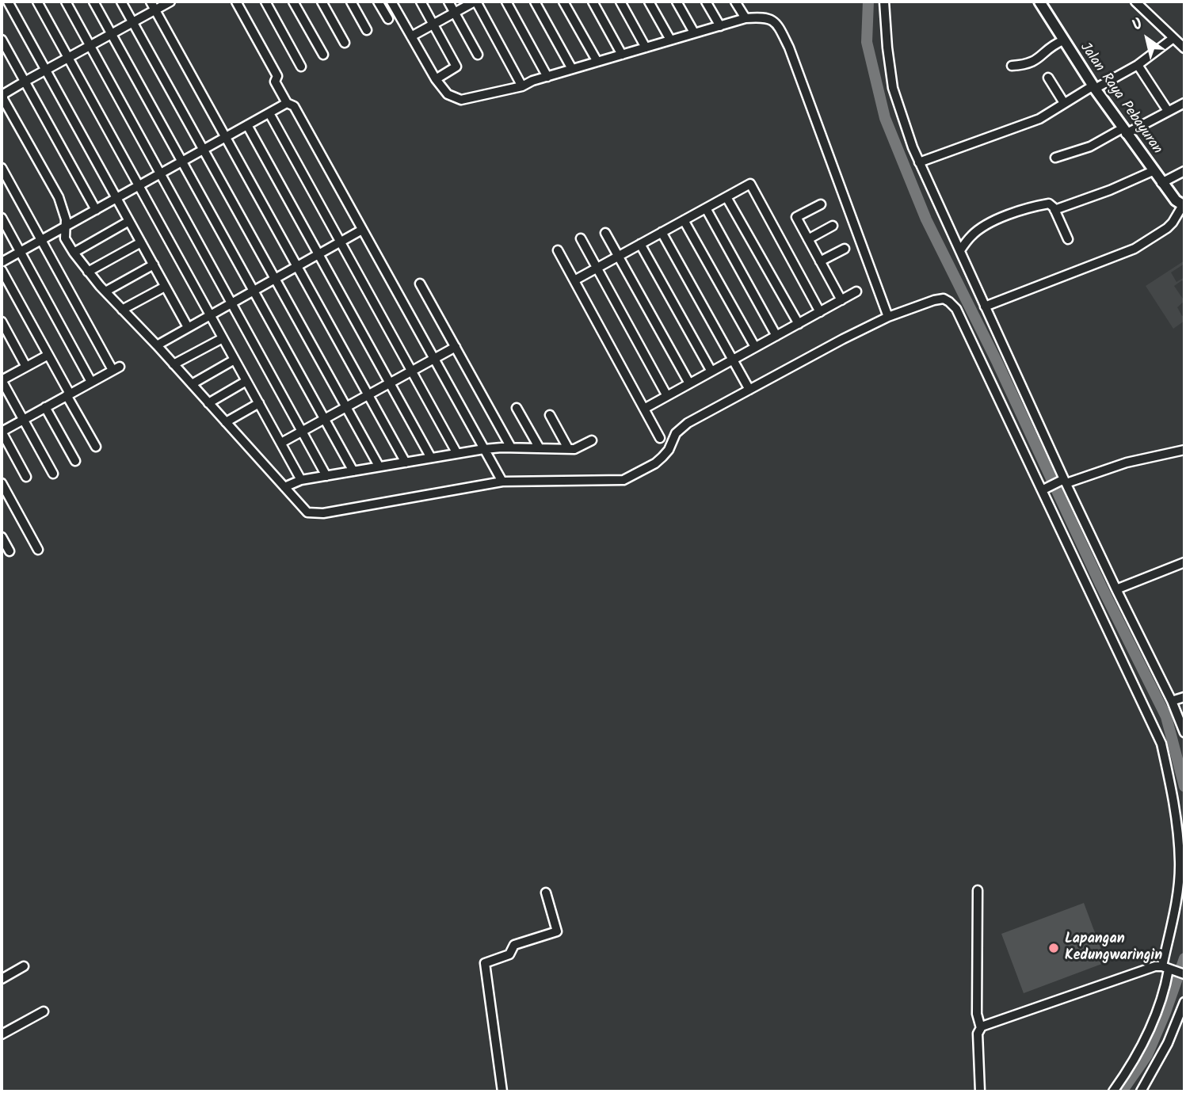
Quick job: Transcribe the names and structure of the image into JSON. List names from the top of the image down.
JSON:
{
  "streets": {
    "main road": ["Jalan Raya Pebayuran"]
  },
  "places": ["Lapangan Kedungwaringin"],
  "north": "top left"
}
